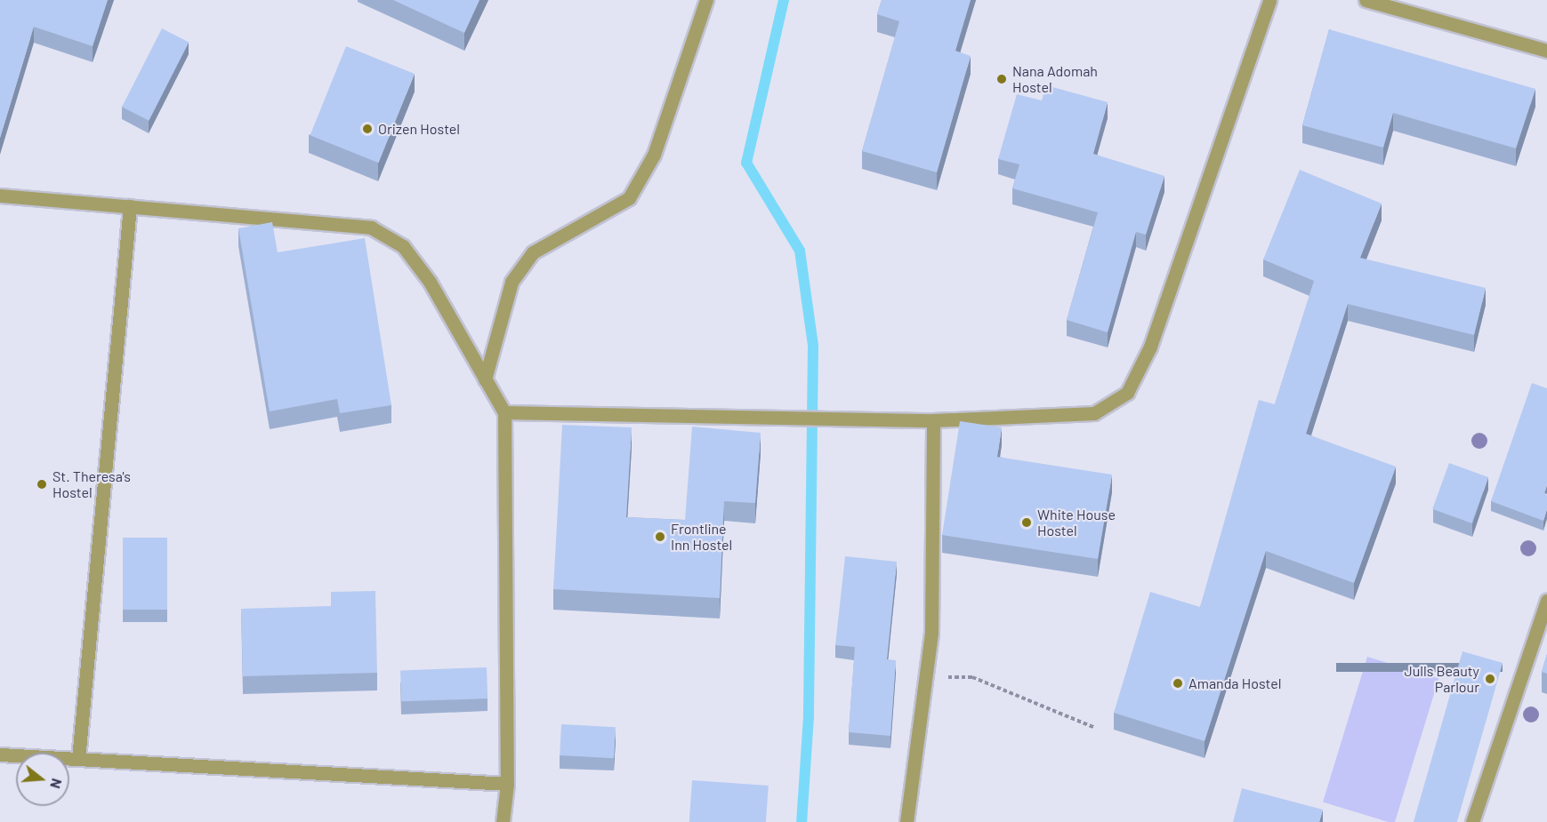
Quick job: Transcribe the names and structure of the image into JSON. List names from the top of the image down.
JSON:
{
  "places": [
    "Nana Adomah Hostel",
    "Orizen Hostel",
    "St. Theresa's Hostel",
    "White House Hostel",
    "Frontline Inn Hostel",
    "Julls Beauty Parlour",
    "Amanda Hostel"
  ],
  "north": "right"
}
